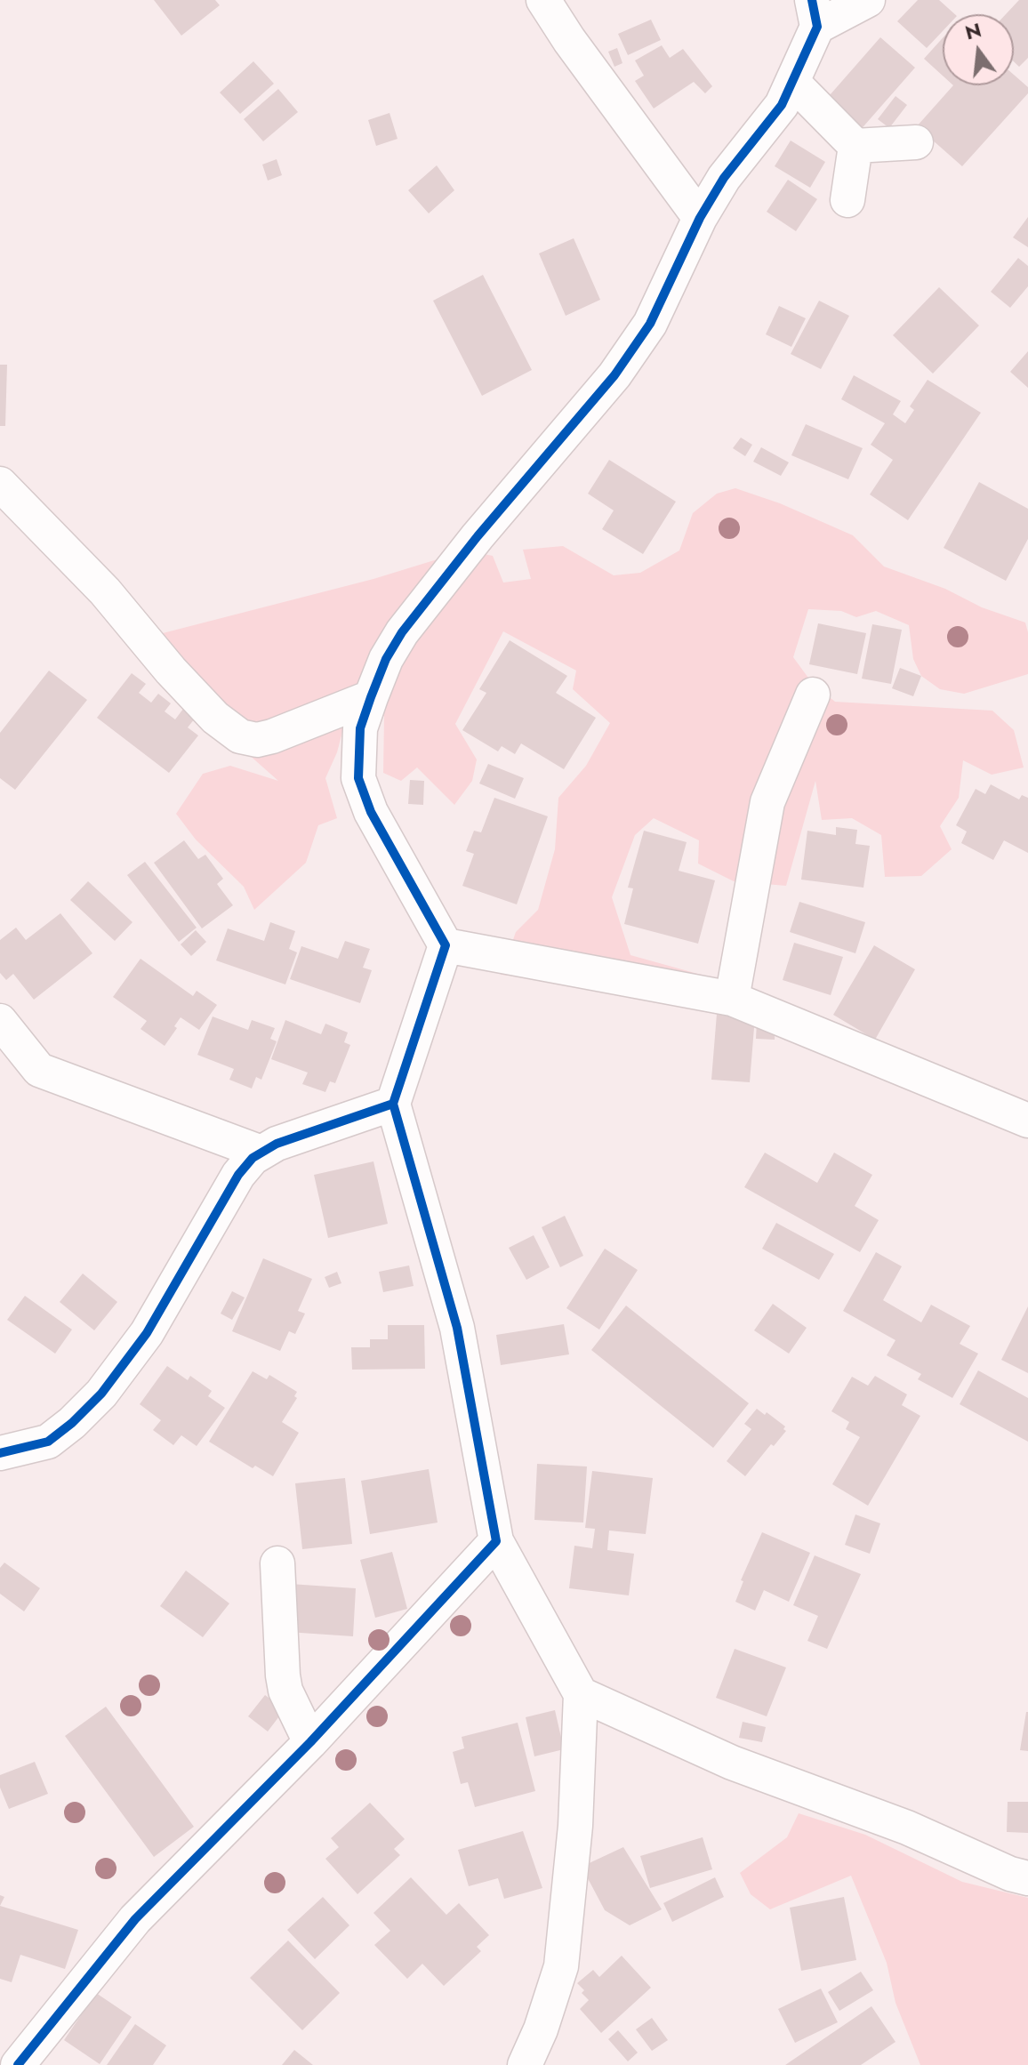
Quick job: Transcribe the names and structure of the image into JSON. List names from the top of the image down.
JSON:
{
  "north": "top"
}
